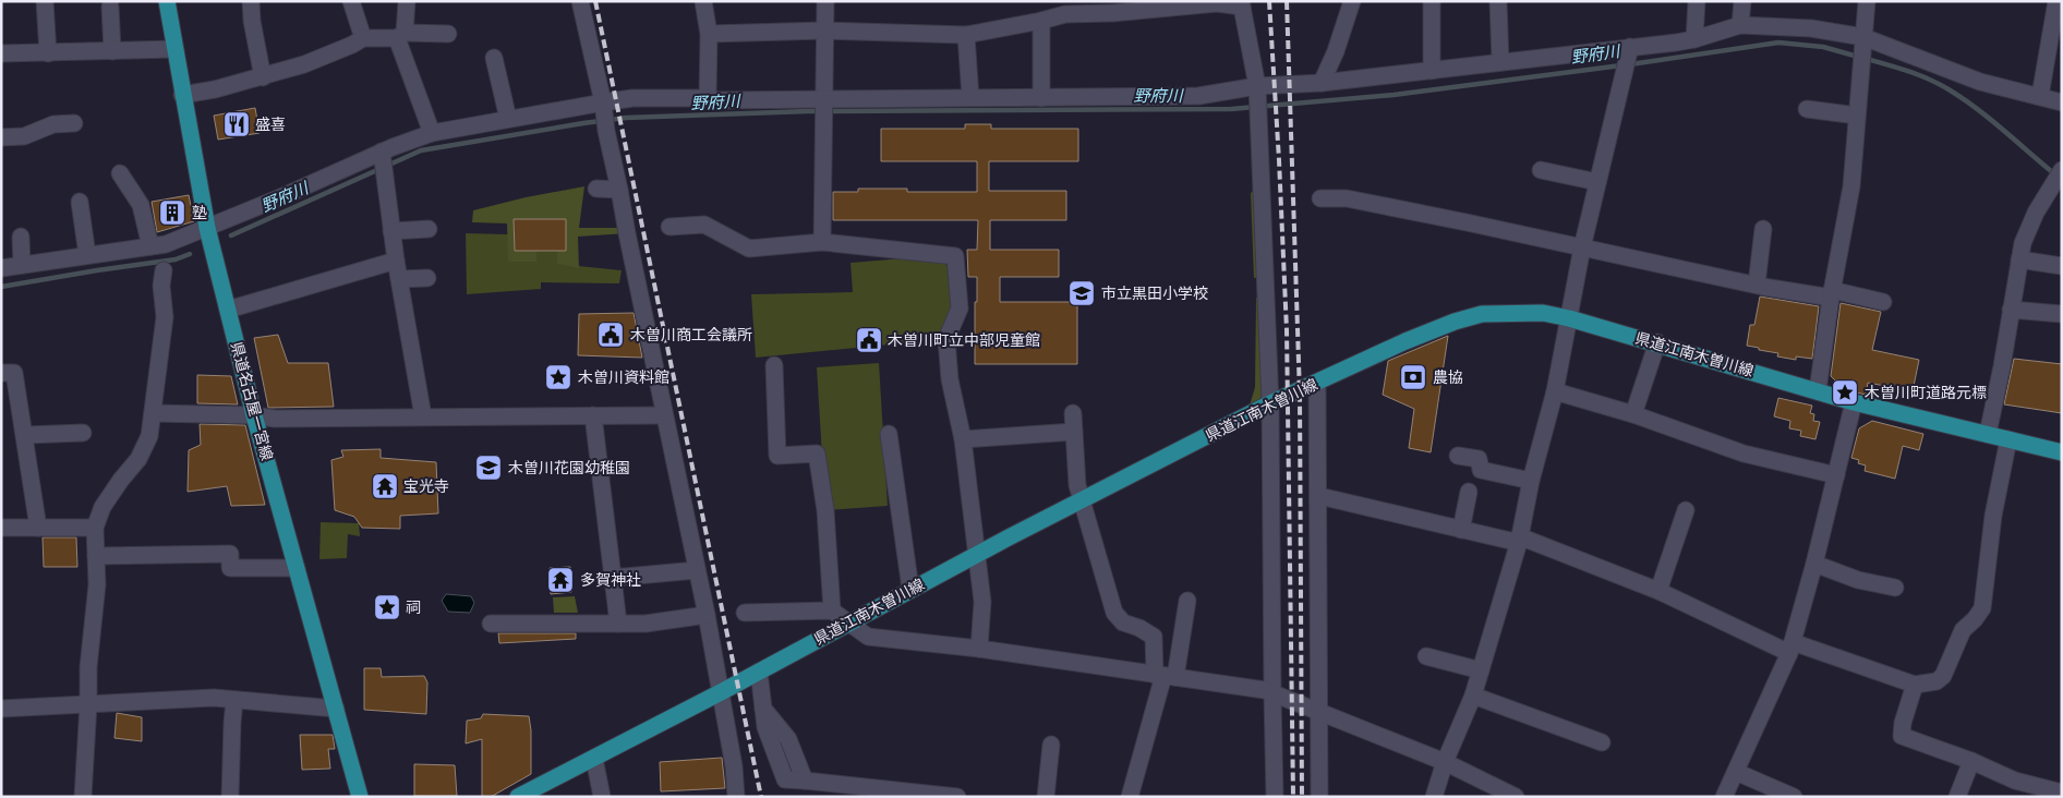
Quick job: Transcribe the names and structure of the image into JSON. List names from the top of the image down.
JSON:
{
  "streets": {
    "main road": ["県道江南木曽川線", "県道名古屋一宮線"]
  },
  "water": ["野府川"],
  "places": {
    "restaurant": ["盛喜"],
    "building": ["塾"],
    "school or university": ["市立黒田小学校", "木曽川花園幼稚園"],
    "public building": ["木曽川商工会議所", "木曽川町立中部児童館"],
    "place": ["木曽川資料館", "木曽川町道路元標", "祠"],
    "bank": ["農協"],
    "temple": ["宝光寺", "多賀神社"]
  }
}
